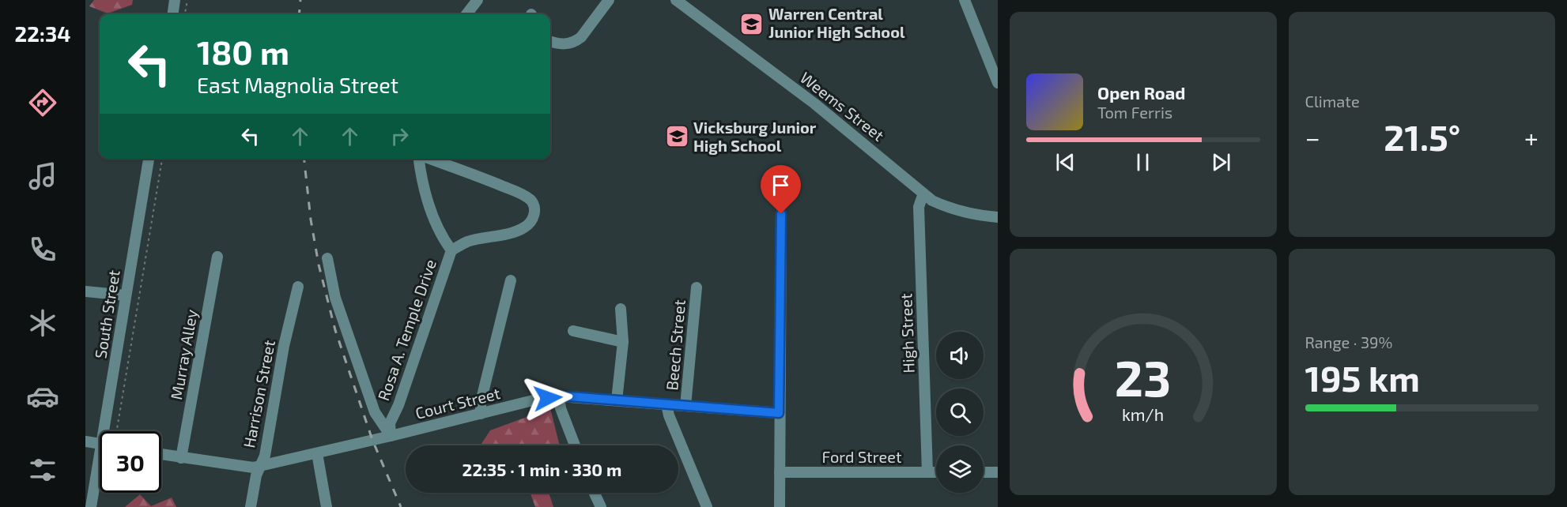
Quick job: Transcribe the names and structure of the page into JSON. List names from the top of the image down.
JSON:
{
  "streets": {
    "street": [
      "Weems Street",
      "South Street",
      "Rosa A. Temple Drive",
      "High Street",
      "Beech Street",
      "Murray Alley",
      "Harrison Street",
      "Court Street",
      "Ford Street"
    ]
  },
  "crossings": [
    ["Weems Street", "High Street"],
    ["Rosa A. Temple Drive", "Court Street"],
    ["High Street", "Ford Street"],
    ["Beech Street", "Court Street"],
    ["Murray Alley", "Court Street"],
    ["Harrison Street", "Court Street"]
  ],
  "places": {
    "school or university": ["Warren Central Junior High School", "Vicksburg Junior High School"]
  },
  "page": {
    "tabs": "22:34",
    "tile": [
      "Climate",
      ["Range · 39%", "195 km"]
    ],
    "turn": ["180 m", "East Magnolia Street"],
    "song": ["Open Road", "Tom Ferris"],
    "heat": ["−", "21.5°", "+"],
    "limit": "30",
    "trip": "22:35 · 1 min · 330 m",
    "gauge": ["23", "km/h"]
  }
}
